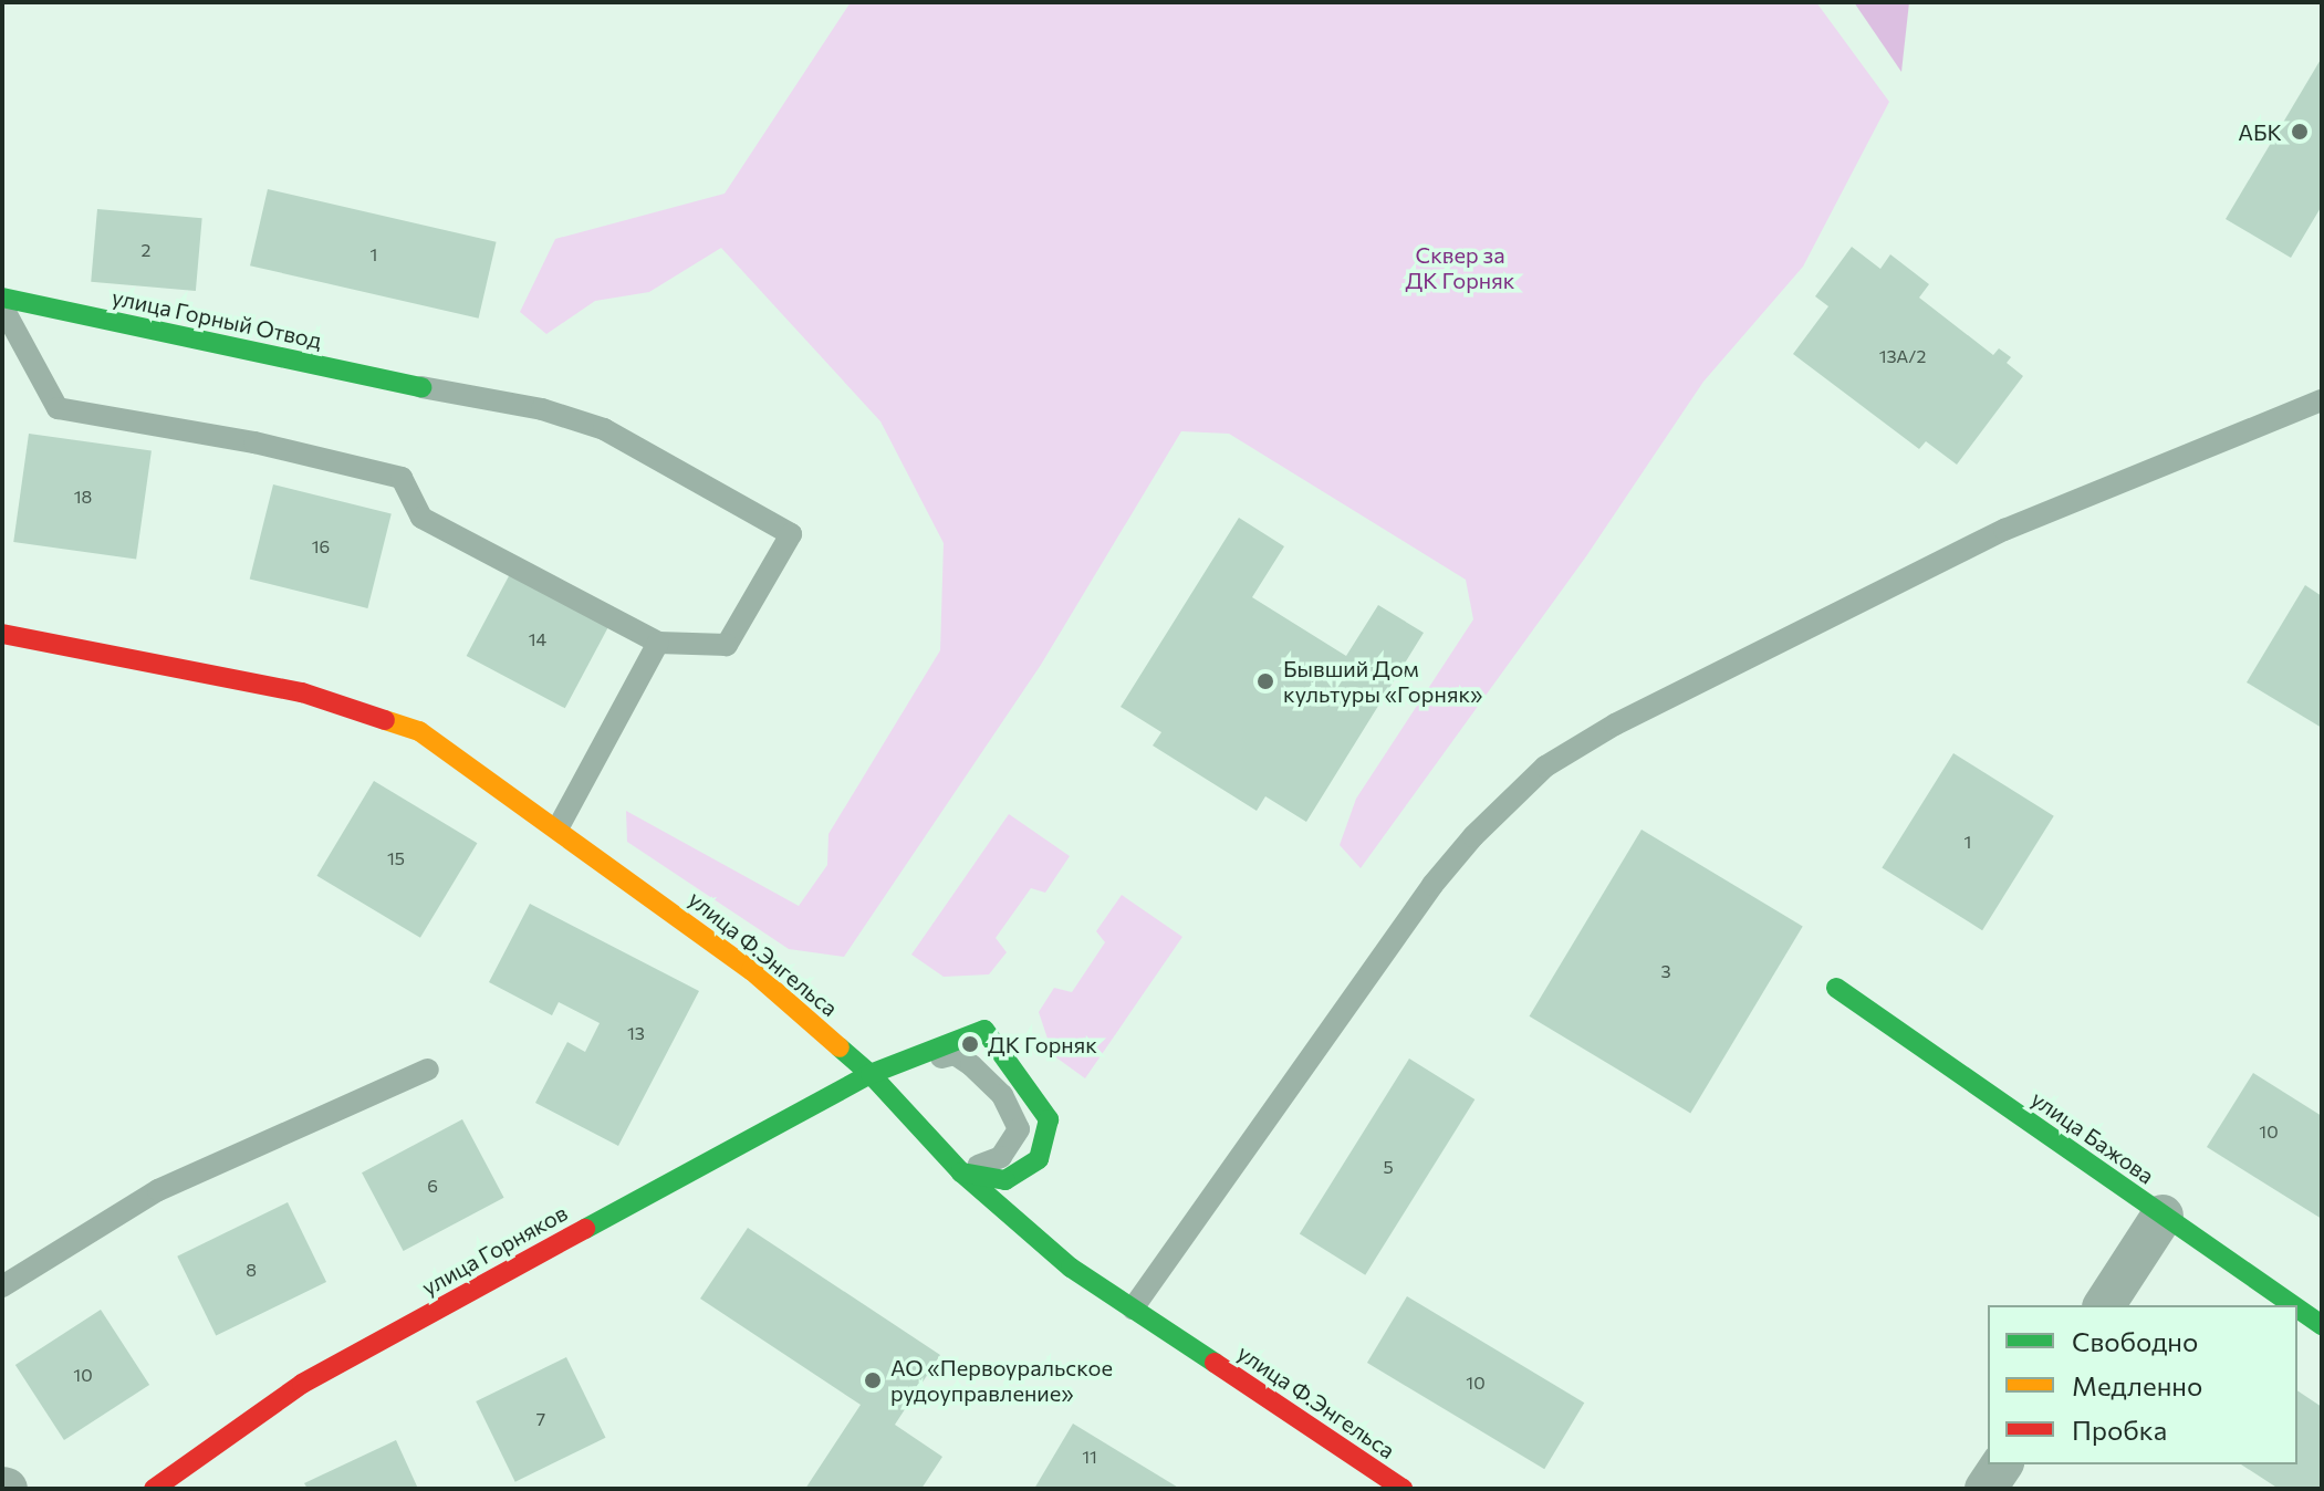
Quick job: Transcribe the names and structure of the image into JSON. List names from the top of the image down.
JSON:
{
  "streets": {
    "street": [
      "улица Горный Отвод",
      "улица Ф.Энгельса",
      "улица Бажова",
      "улица Горняков"
    ]
  },
  "crossings": [
    ["улица Ф.Энгельса", "улица Горняков"]
  ],
  "parks": ["Сквер за ДК Горняк"],
  "places": [
    "АБК",
    "Бывший Дом культуры «Горняк»",
    "ДК Горняк",
    "АО «Первоуральское рудоуправление»"
  ],
  "house_numbers": [
    "2",
    "1",
    "13А/2",
    "18",
    "16",
    "14",
    "1",
    "15",
    "3",
    "13",
    "10",
    "5",
    "6",
    "8",
    "10",
    "10",
    "7",
    "11"
  ],
  "legend": ["Свободно", "Медленно", "Пробка"]
}
